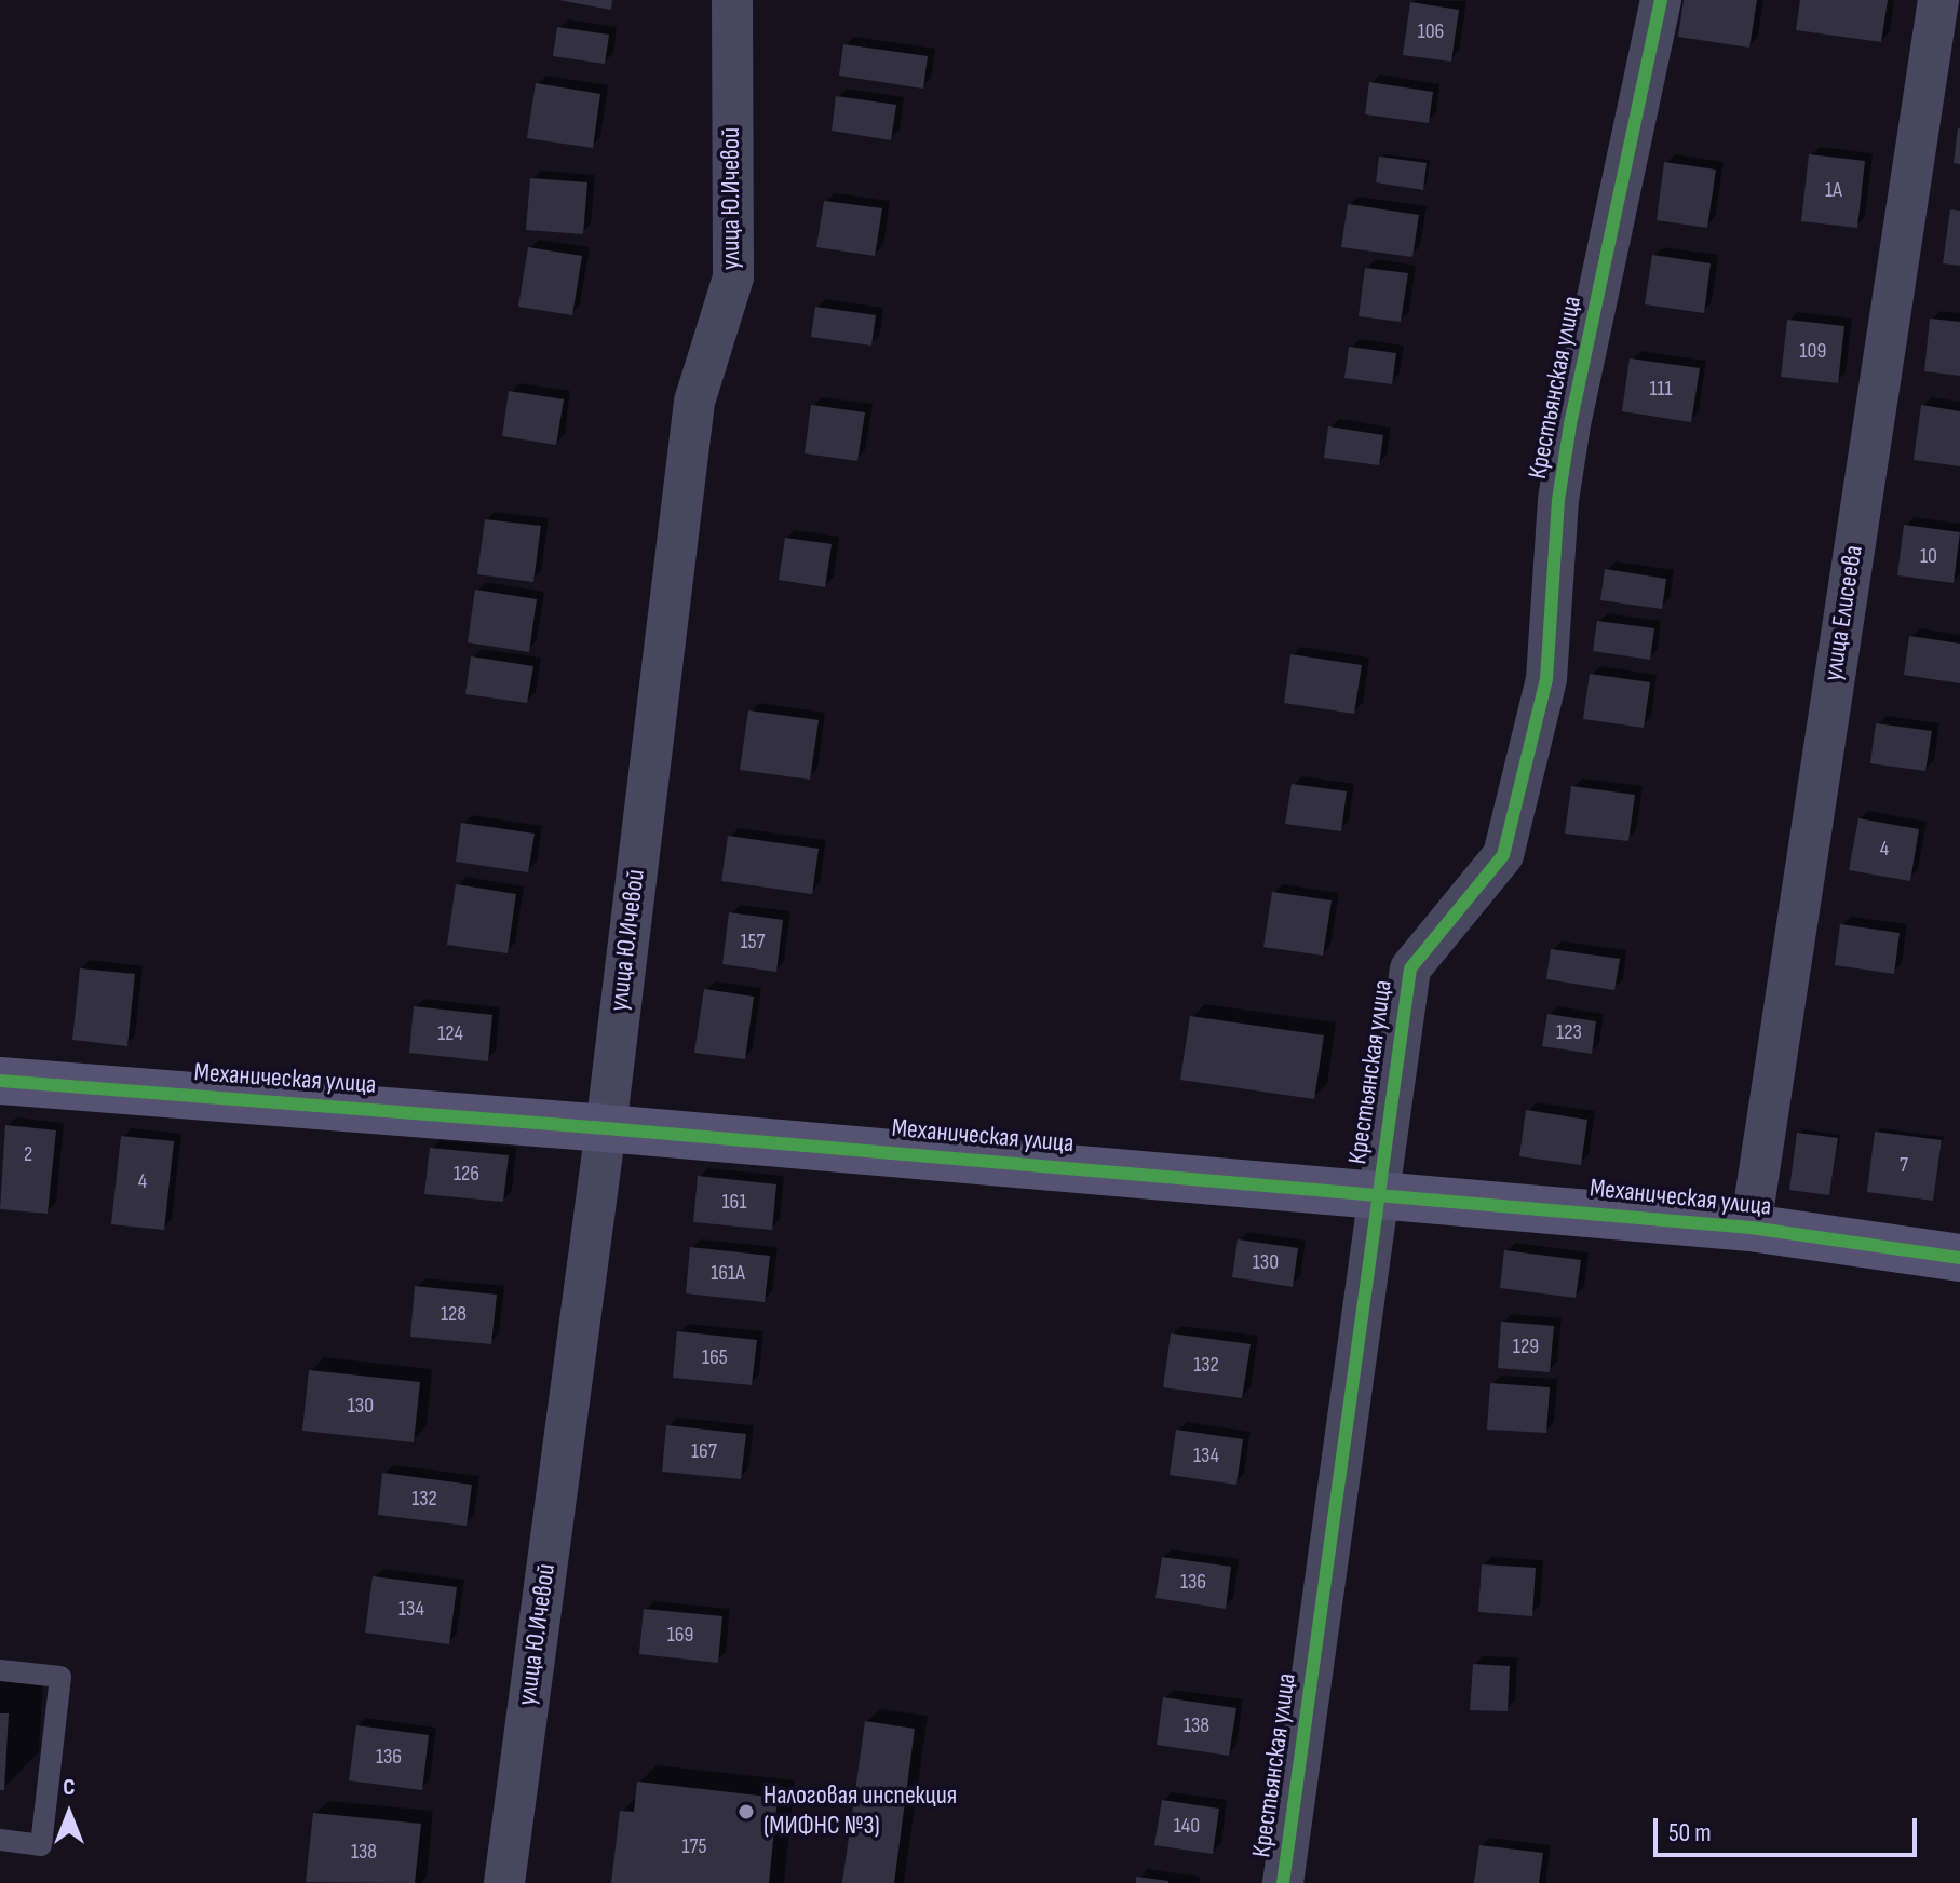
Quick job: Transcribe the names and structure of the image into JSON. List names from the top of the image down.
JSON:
{
  "streets": {
    "street": [
      "улица Ю.Ичевой",
      "Крестьянская улица",
      "улица Елисеева",
      "Механическая улица"
    ]
  },
  "crossings": [
    ["улица Ю.Ичевой", "Механическая улица"],
    ["Крестьянская улица", "Механическая улица"],
    ["улица Елисеева", "Механическая улица"]
  ],
  "places": ["Налоговая инспекция (МИФНС №3)"],
  "house_numbers": [
    "106",
    "1А",
    "109",
    "111",
    "10",
    "4",
    "157",
    "123",
    "124",
    "2",
    "7",
    "126",
    "4",
    "161",
    "130",
    "161А",
    "128",
    "129",
    "165",
    "132",
    "130",
    "167",
    "134",
    "132",
    "136",
    "134",
    "169",
    "138",
    "136",
    "140",
    "175",
    "138"
  ],
  "scale_bar": "50 m",
  "north": "top"
}
